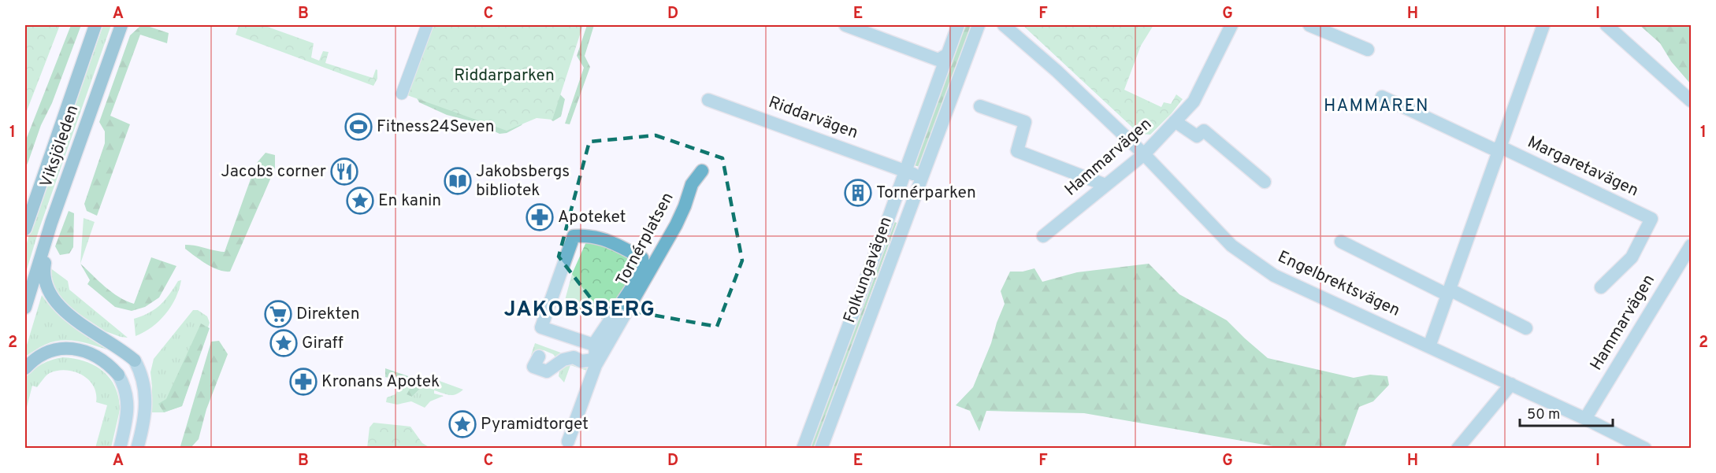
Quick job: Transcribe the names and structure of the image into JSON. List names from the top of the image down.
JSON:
{
  "streets": {
    "main road": ["Viksjöleden"],
    "street": [
      "Riddarvägen",
      "Hammarvägen",
      "Margaretavägen",
      "Tornérplatsen",
      "Folkungavägen",
      "Engelbrektsvägen"
    ]
  },
  "crossings": [
    ["Riddarvägen", "Folkungavägen"],
    ["Hammarvägen", "Engelbrektsvägen"],
    ["Margaretavägen", "Engelbrektsvägen"]
  ],
  "districts": ["HAMMAREN", "JAKOBSBERG"],
  "parks": ["Riddarparken"],
  "places": {
    "sports": ["Fitness24Seven"],
    "restaurant": ["Jacobs corner"],
    "library": ["Jakobsbergs bibliotek"],
    "building": ["Tornérparken"],
    "place": ["En kanin", "Giraff", "Pyramidtorget"],
    "pharmacy": ["Apoteket", "Kronans Apotek"],
    "supermarket": ["Direkten"]
  },
  "scale_bar": "50 m",
  "grid": {
    "columns": [
      "A",
      "B",
      "C",
      "D",
      "E",
      "F",
      "G",
      "H",
      "I"
    ],
    "rows": ["1", "2"]
  }
}
